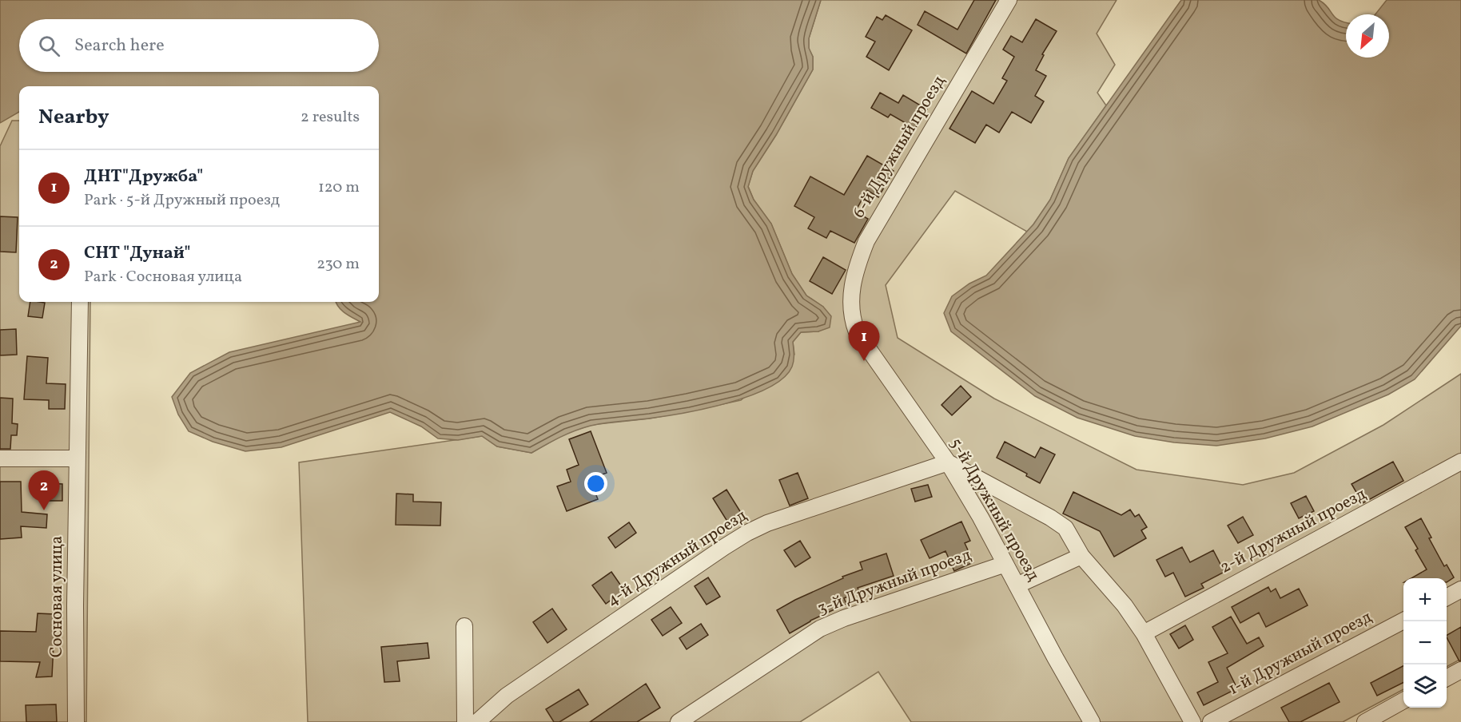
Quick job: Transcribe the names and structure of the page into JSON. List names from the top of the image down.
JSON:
{
  "streets": {
    "street": [
      "6-й Дружный проезд",
      "5-й Дружный проезд",
      "2-й Дружный проезд",
      "4-й Дружный проезд",
      "3-й Дружный проезд",
      "Сосновая улица",
      "1-й Дружный проезд"
    ]
  },
  "crossings": [
    ["6-й Дружный проезд", "5-й Дружный проезд"],
    ["5-й Дружный проезд", "4-й Дружный проезд"],
    ["5-й Дружный проезд", "3-й Дружный проезд"]
  ],
  "north": "bottom left",
  "page": {
    "search": "Search here",
    "heading": ["Nearby", "2 results"],
    "list": [
      {
        "mark": "1",
        "name": "ДНТ\"Дружба\"",
        "note": "Park · 5-й Дружный проезд",
        "value": "120 m"
      },
      {
        "mark": "2",
        "name": "СНТ \"Дунай\"",
        "note": "Park · Сосновая улица",
        "value": "230 m"
      }
    ],
    "pins": ["1", "2"],
    "map_buttons": ["+", "−"]
  }
}
